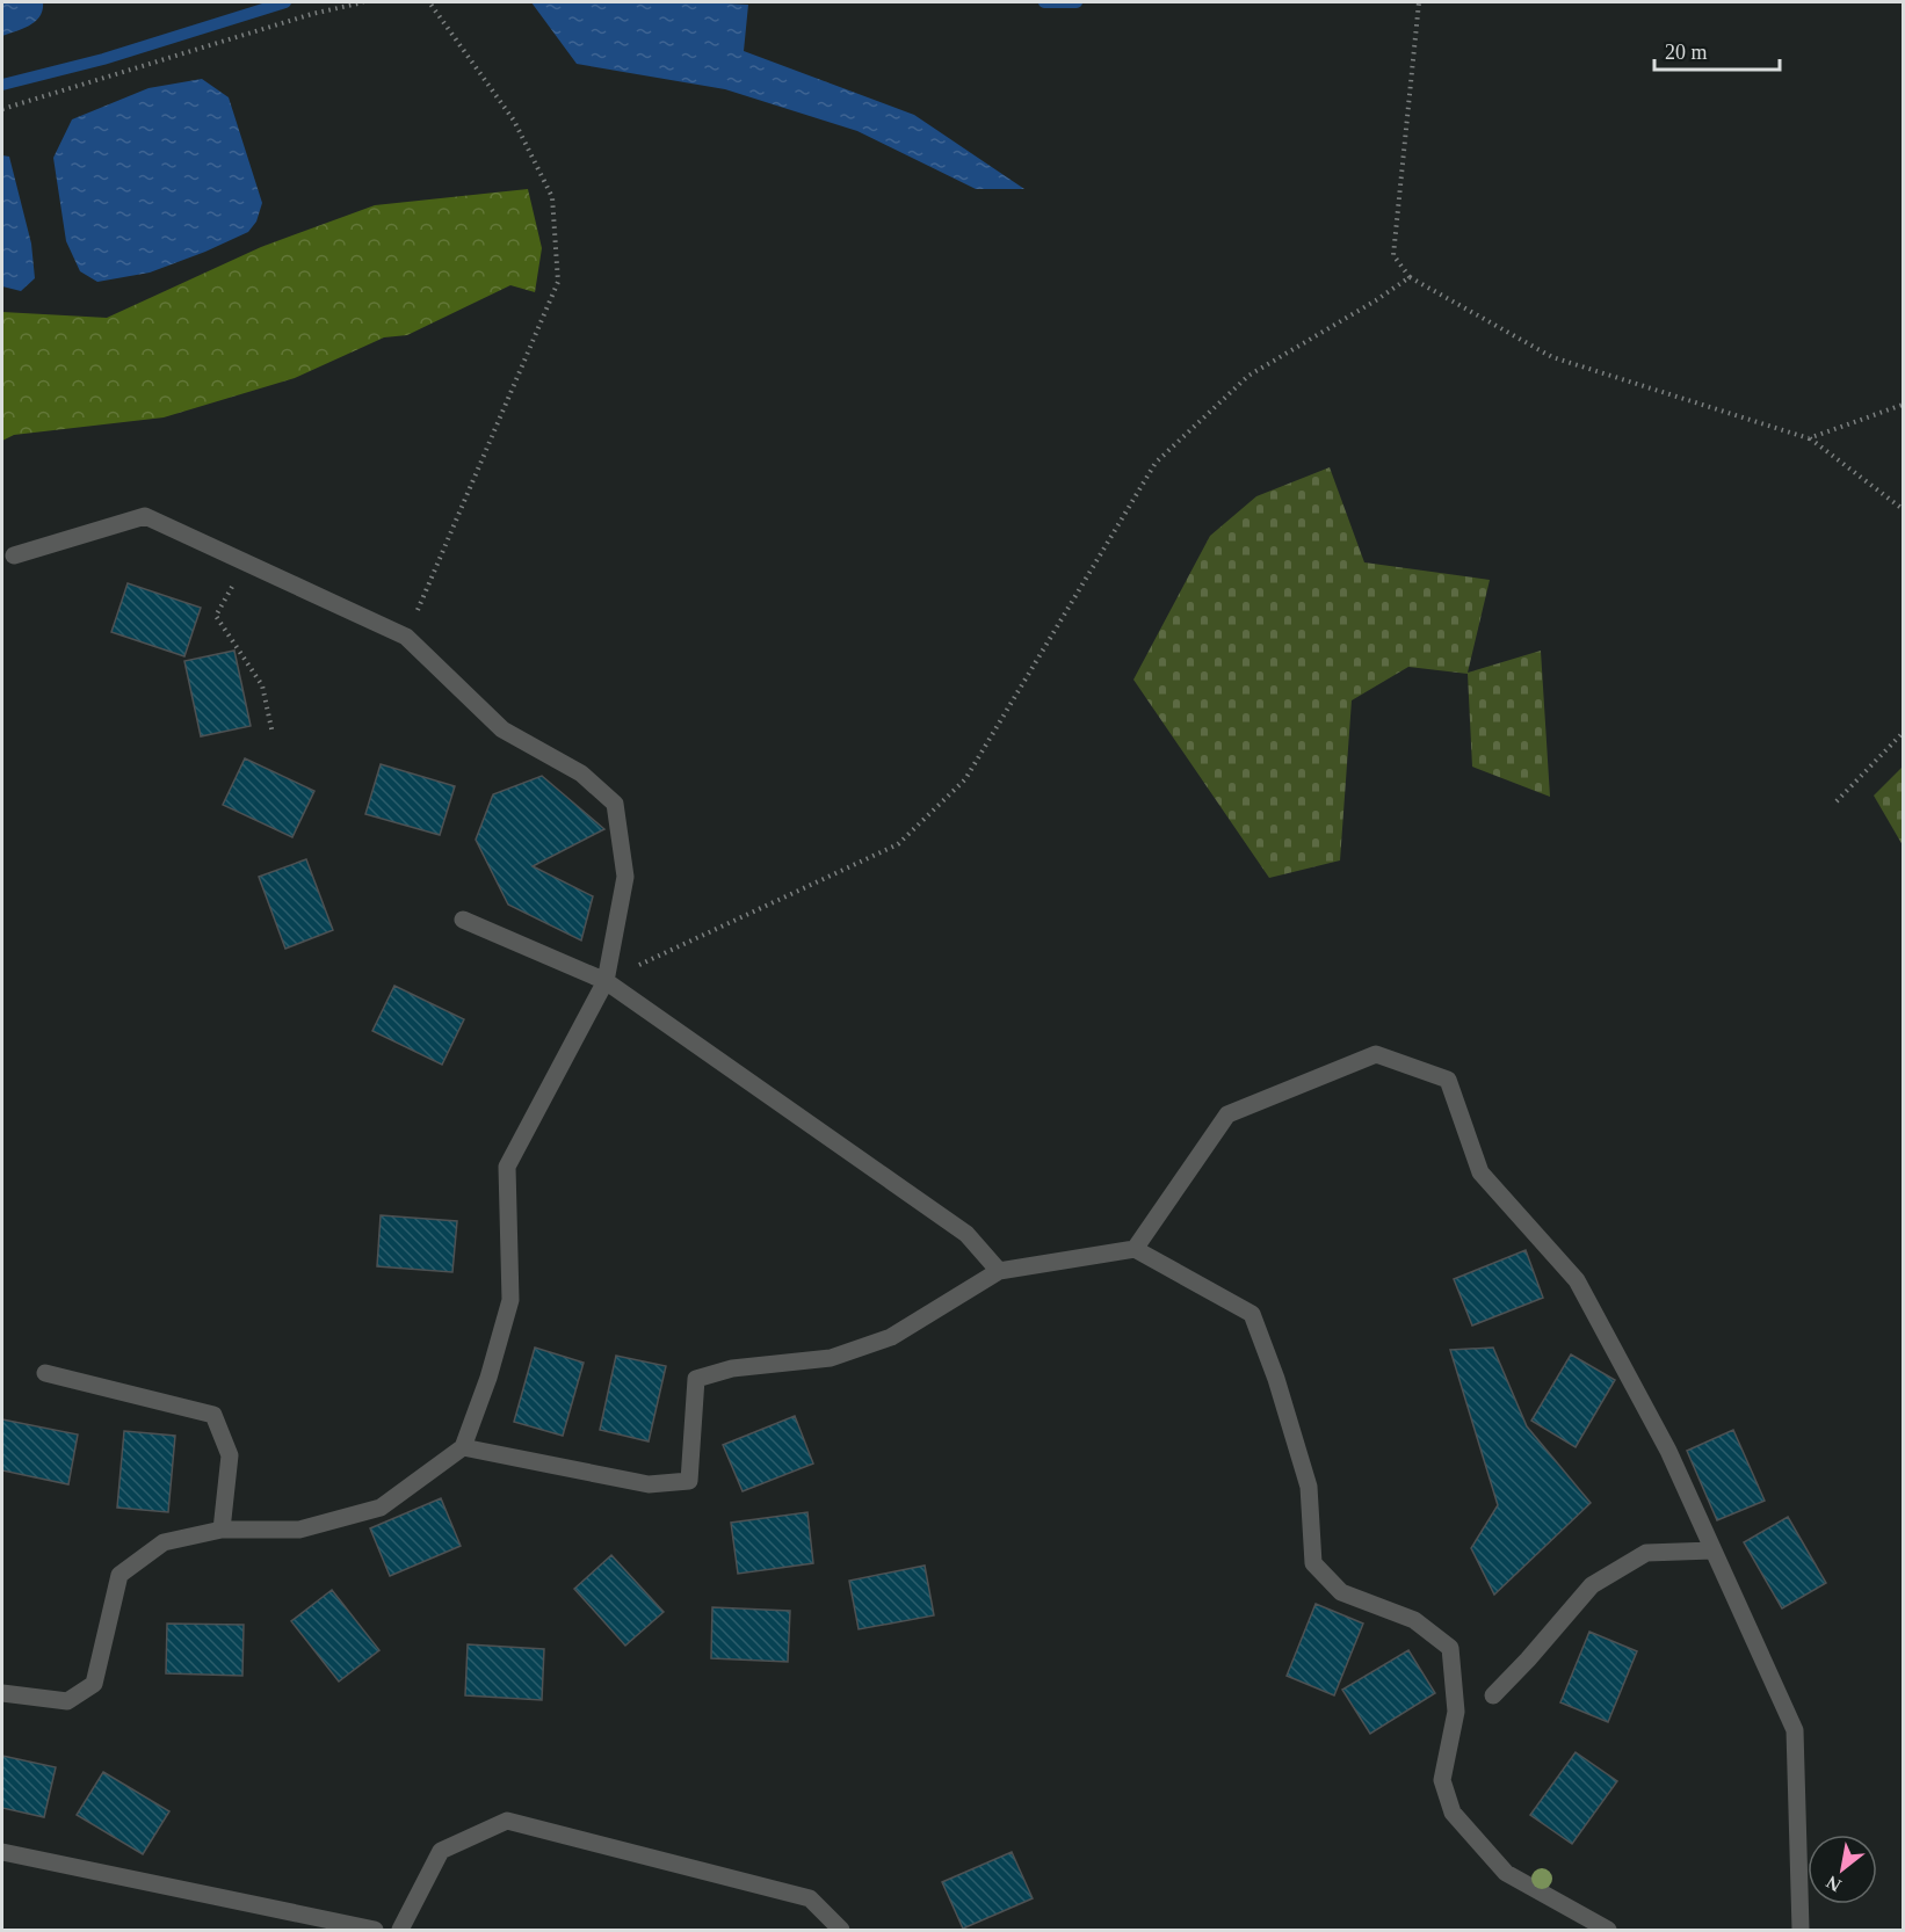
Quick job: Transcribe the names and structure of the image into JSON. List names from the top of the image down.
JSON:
{
  "scale_bar": "20 m",
  "north": "bottom left"
}
